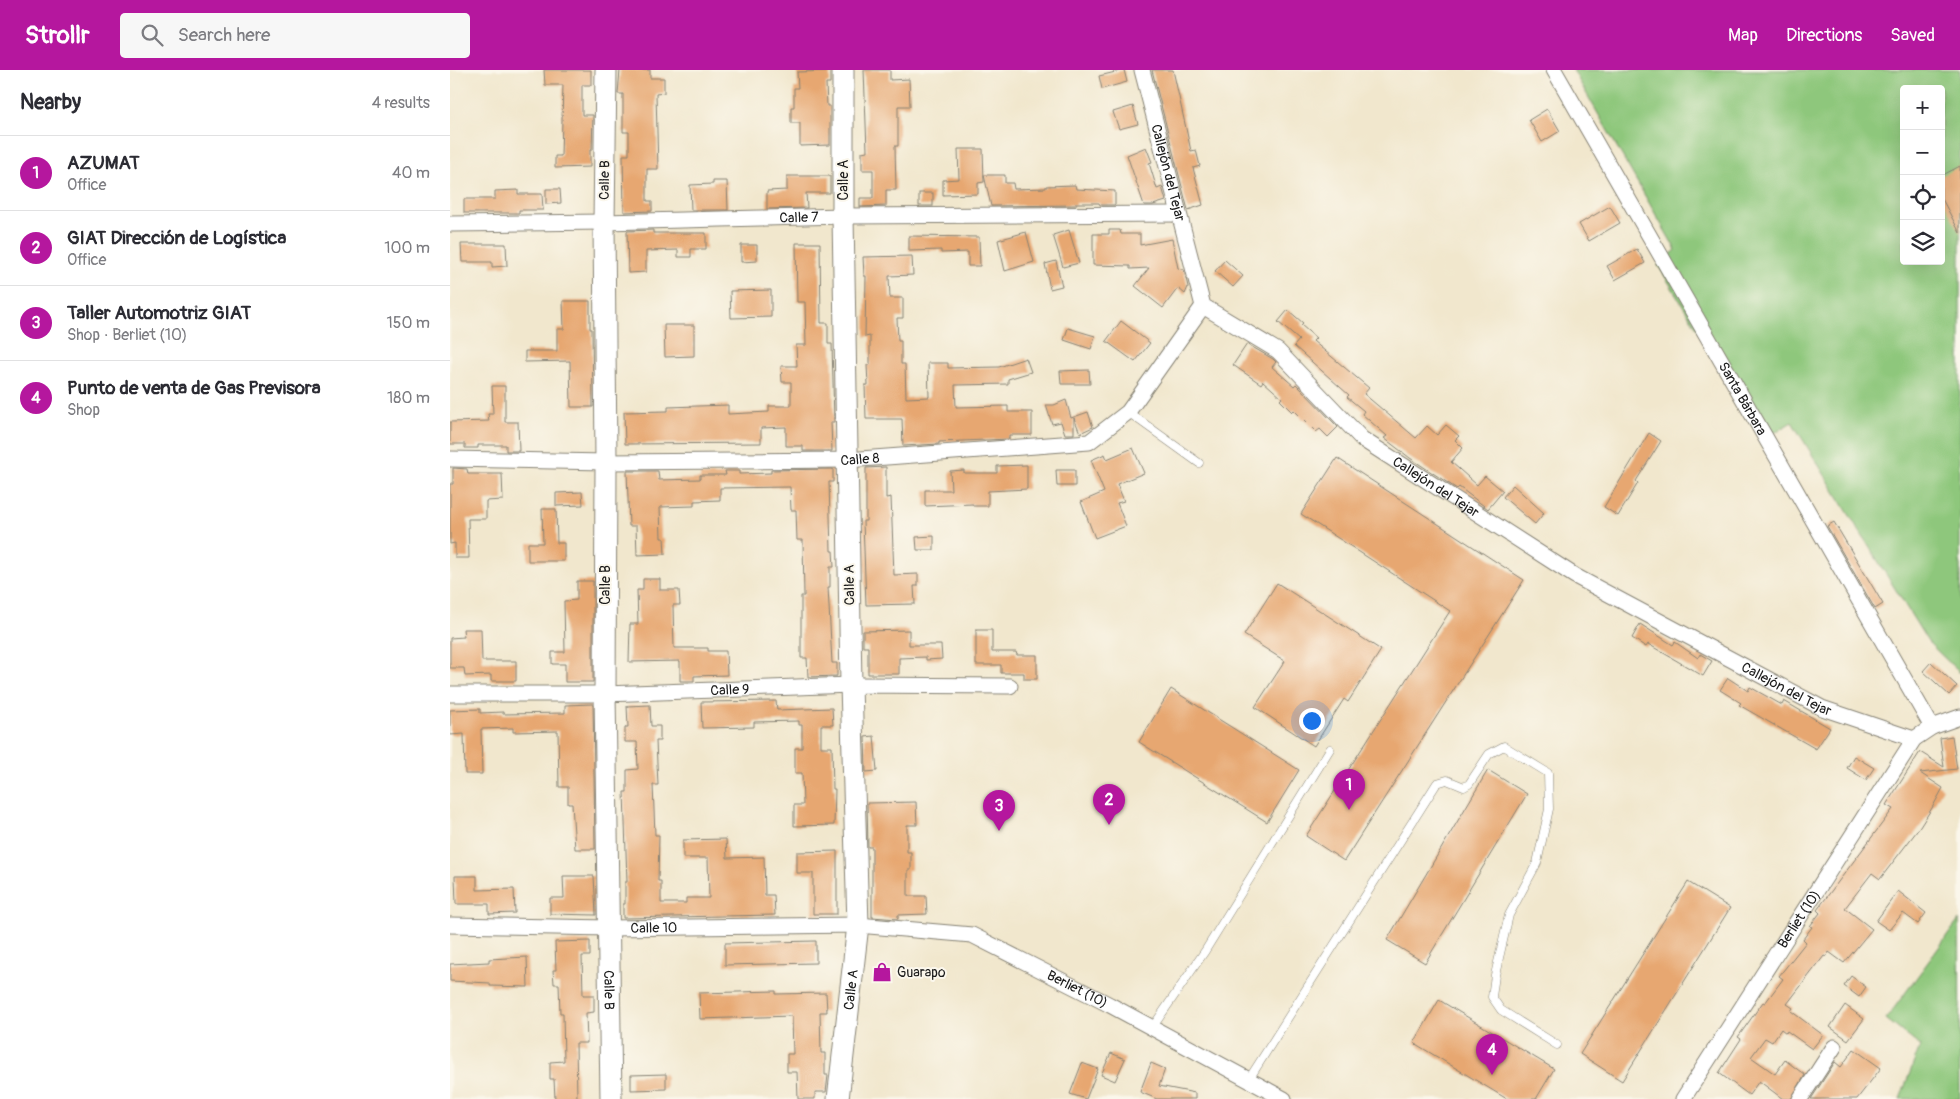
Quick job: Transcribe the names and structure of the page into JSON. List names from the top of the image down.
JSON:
{
  "streets": {
    "street": [
      "Callejón del Tejar",
      "Calle B",
      "Calle A",
      "Calle 7",
      "Santa Bárbara",
      "Calle 8",
      "Calle 9",
      "Berliet (10)",
      "Calle 10"
    ]
  },
  "crossings": [
    ["Callejón del Tejar", "Calle 7"],
    ["Callejón del Tejar", "Calle 8"],
    ["Callejón del Tejar", "Berliet (10)"],
    ["Calle B", "Calle 7"],
    ["Calle B", "Calle 8"],
    ["Calle B", "Calle 9"],
    ["Calle B", "Calle 10"],
    ["Calle A", "Calle 7"],
    ["Calle A", "Calle 8"],
    ["Calle A", "Calle 9"],
    ["Calle A", "Berliet (10)"],
    ["Calle A", "Calle 10"],
    ["Berliet (10)", "Calle 10"]
  ],
  "places": {
    "shop": ["Guarapo"]
  },
  "page": {
    "header": "Strollr",
    "search": "Search here",
    "nav": ["Map", "Directions", "Saved"],
    "heading": ["Nearby", "4 results"],
    "map_buttons": ["+", "−"],
    "list": [
      {
        "mark": "1",
        "name": "AZUMAT",
        "note": "Office",
        "value": "40 m"
      },
      {
        "mark": "2",
        "name": "GIAT Dirección de Logística",
        "note": "Office",
        "value": "100 m"
      },
      {
        "mark": "3",
        "name": "Taller Automotriz GIAT",
        "note": "Shop · Berliet (10)",
        "value": "150 m"
      },
      {
        "mark": "4",
        "name": "Punto de venta de Gas Previsora",
        "note": "Shop",
        "value": "180 m"
      }
    ],
    "pins": [
      "1",
      "2",
      "3",
      "4"
    ]
  }
}
